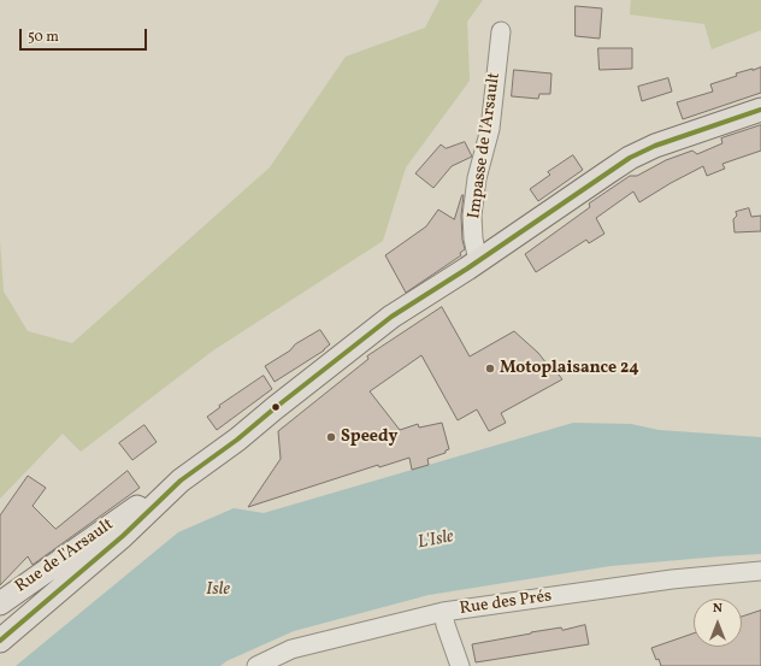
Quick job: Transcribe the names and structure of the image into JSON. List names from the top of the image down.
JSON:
{
  "streets": {
    "main road": ["Rue de l'Arsault"],
    "street": ["Impasse de l'Arsault", "Rue des Prés"]
  },
  "water": ["L'Isle", "Isle"],
  "places": ["Motoplaisance 24", "Speedy"],
  "scale_bar": "50 m",
  "north": "top"
}
